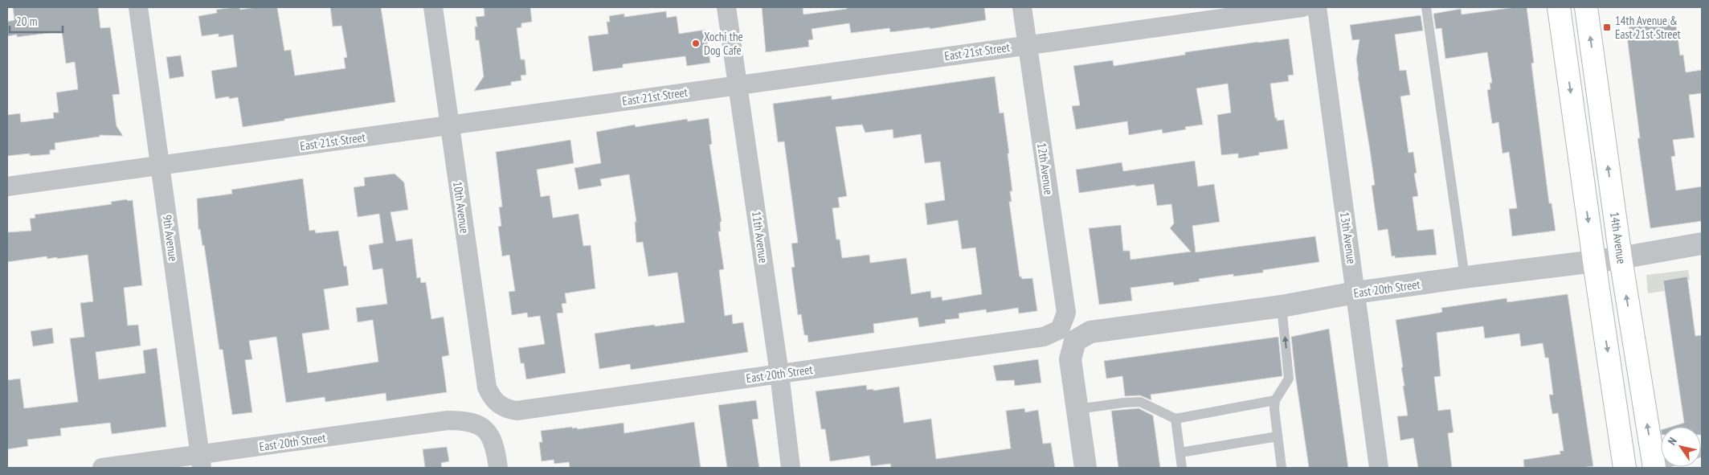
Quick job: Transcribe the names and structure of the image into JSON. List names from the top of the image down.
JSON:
{
  "streets": {
    "main road": ["14th Avenue"],
    "street": [
      "East 21st Street",
      "12th Avenue",
      "10th Avenue",
      "11th Avenue",
      "9th Avenue",
      "13th Avenue",
      "East 20th Street"
    ]
  },
  "crossings": [
    ["East 21st Street", "12th Avenue"],
    ["East 21st Street", "10th Avenue"],
    ["East 21st Street", "11th Avenue"],
    ["East 21st Street", "9th Avenue"],
    ["12th Avenue", "East 20th Street"],
    ["10th Avenue", "East 20th Street"],
    ["11th Avenue", "East 20th Street"],
    ["9th Avenue", "East 20th Street"],
    ["13th Avenue", "East 20th Street"],
    ["14th Avenue", "East 20th Street"]
  ],
  "places": {
    "transit": ["14th Avenue & East 21st Street"],
    "other": ["Xochi the Dog Cafe"]
  },
  "scale_bar": "20 m",
  "north": "top left"
}
